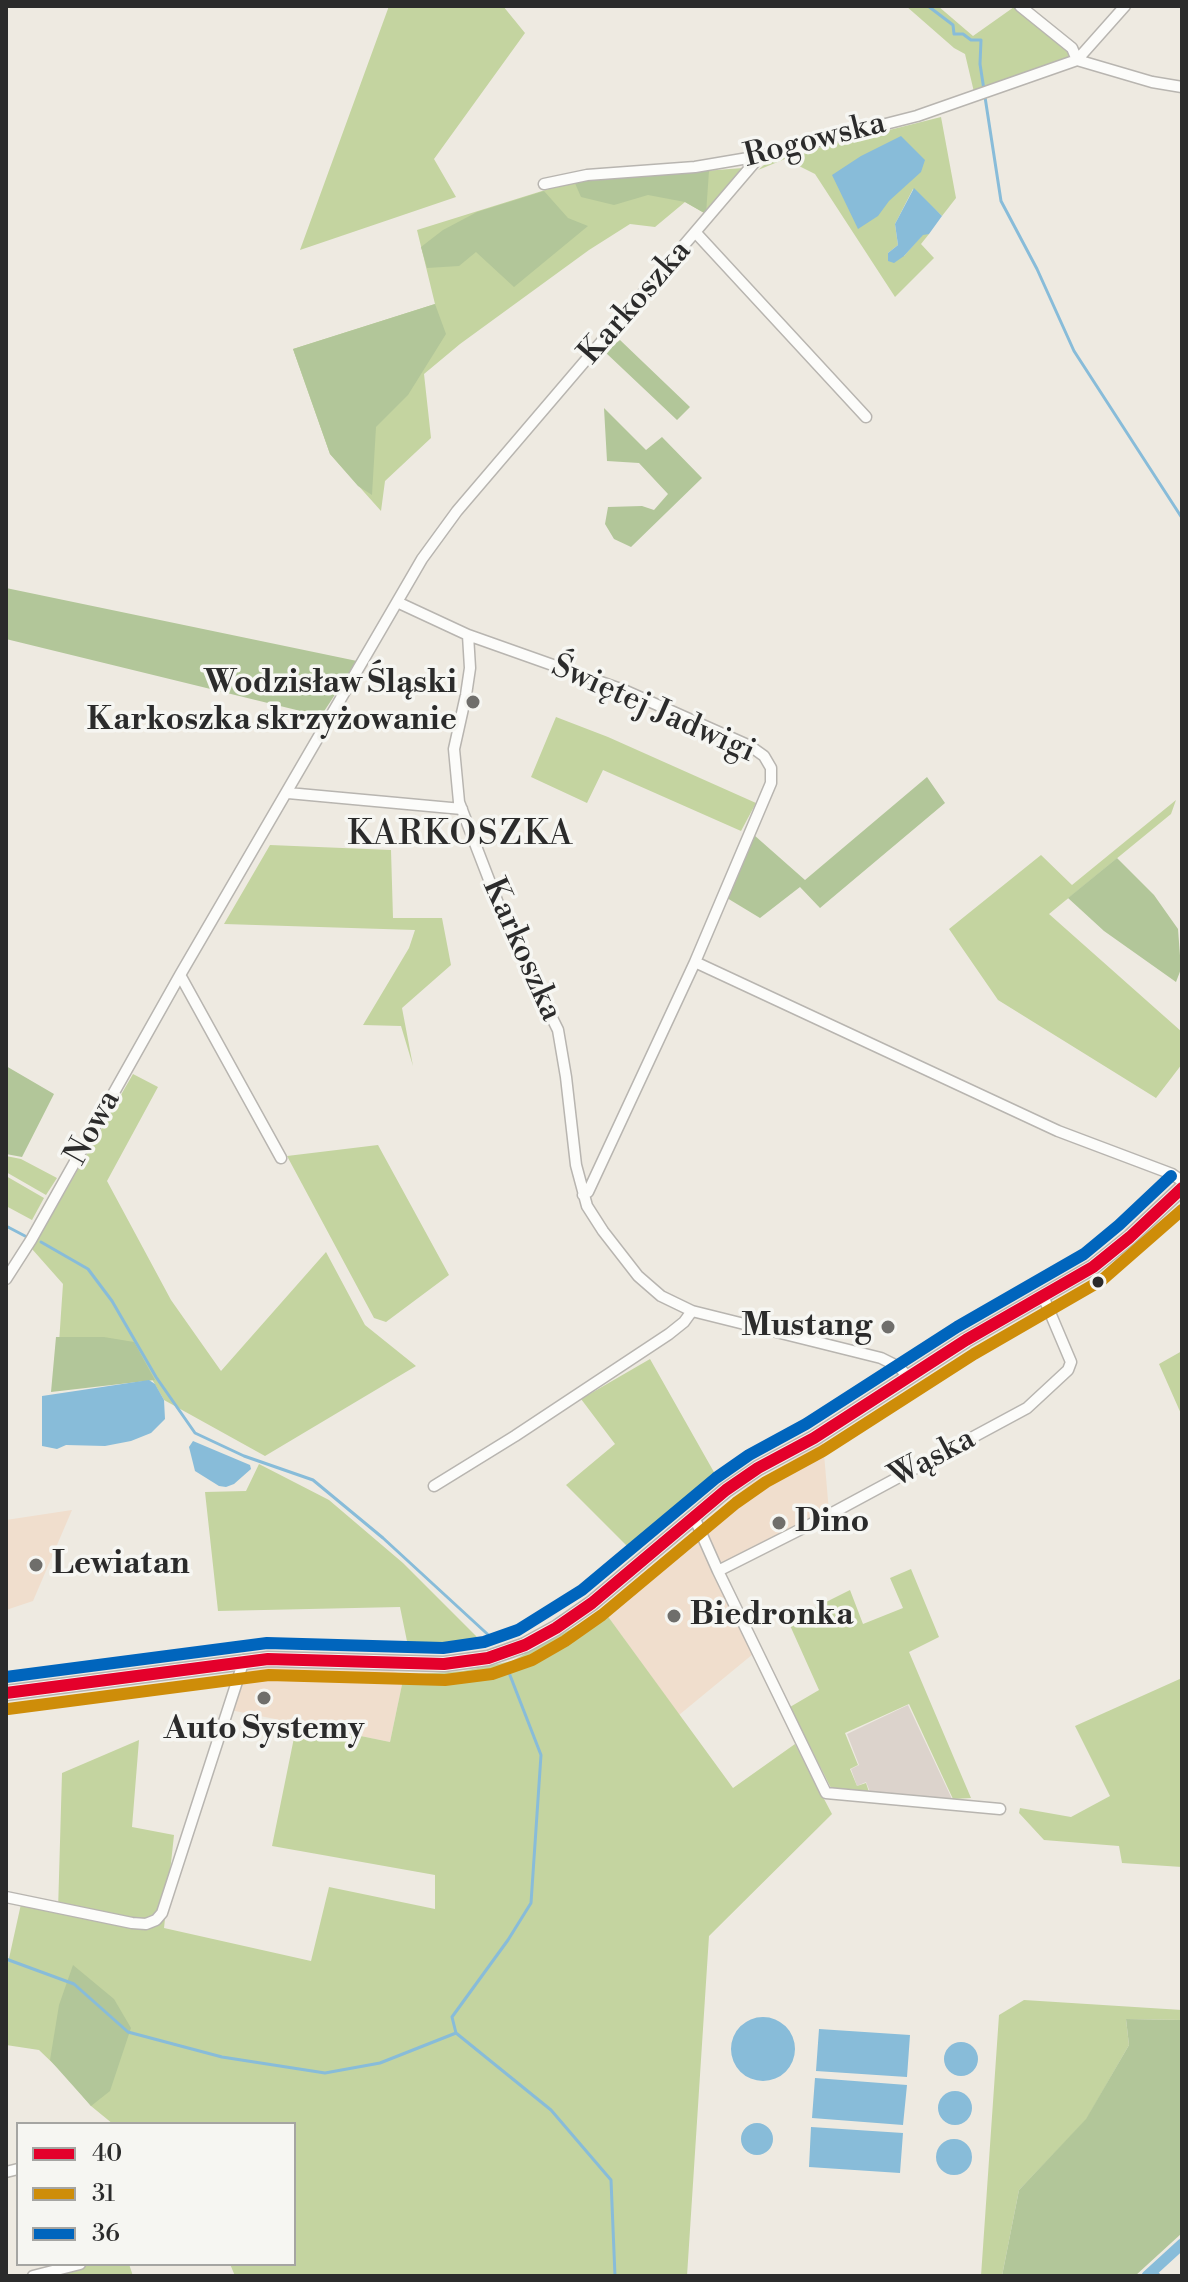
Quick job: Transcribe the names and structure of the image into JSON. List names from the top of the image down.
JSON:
{
  "streets": {
    "street": [
      "Rogowska",
      "Karkoszka",
      "Świętej Jadwigi",
      "Nowa",
      "Wąska"
    ]
  },
  "crossings": [
    ["Rogowska", "Karkoszka"],
    ["Karkoszka", "Świętej Jadwigi"],
    ["Karkoszka", "Nowa"]
  ],
  "districts": ["KARKOSZKA"],
  "places": [
    "Wodzisław Śląski Karkoszka skrzyżowanie",
    "Mustang",
    "Dino",
    "Lewiatan",
    "Biedronka",
    "Auto Systemy"
  ],
  "lines": ["transit line 36", "transit line 40", "transit line 31"],
  "legend": ["40", "31", "36"]
}
